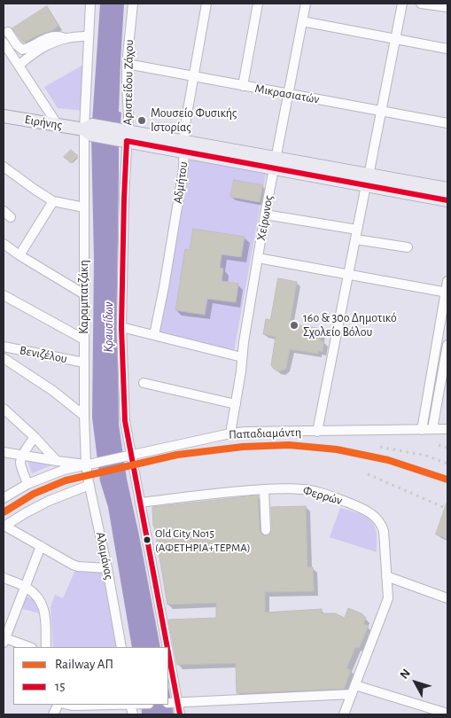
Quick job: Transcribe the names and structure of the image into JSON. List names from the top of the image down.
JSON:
{
  "streets": {
    "main road": ["Ειρήνης"],
    "street": [
      "Αριστείδου Ζάχου",
      "Μικρασιατών",
      "Αδμήτου",
      "Χείρωνος",
      "Καραμπατζάκη",
      "Βενιζέλου",
      "Παπαδιαμάντη",
      "Φερρών",
      "Αλαμάνας"
    ]
  },
  "crossings": [
    ["Αριστείδου Ζάχου", "Μικρασιατών"],
    ["Αριστείδου Ζάχου", "Ειρήνης"],
    ["Αριστείδου Ζάχου", "Παπαδιαμάντη"],
    ["Αριστείδου Ζάχου", "Φερρών"],
    ["Μικρασιατών", "Αδμήτου"],
    ["Μικρασιατών", "Χείρωνος"],
    ["Ειρήνης", "Αδμήτου"],
    ["Ειρήνης", "Χείρωνος"],
    ["Ειρήνης", "Καραμπατζάκη"],
    ["Χείρωνος", "Παπαδιαμάντη"],
    ["Καραμπατζάκη", "Βενιζέλου"],
    ["Καραμπατζάκη", "Παπαδιαμάντη"],
    ["Καραμπατζάκη", "Αλαμάνας"],
    ["Παπαδιαμάντη", "Αλαμάνας"]
  ],
  "water": ["Κραυσίδων"],
  "places": ["Μουσείο Φυσικής Ιστορίας", "16ο & 30ο Δημοτικό Σχολείο Βόλου", "Old City Νο15 (ΑΦΕΤΗΡΙΑ+ΤΕΡΜΑ)"],
  "lines": ["transit line 15", "rail line ΑΠ"],
  "legend": ["Railway ΑΠ", "15"],
  "north": "top left"
}
